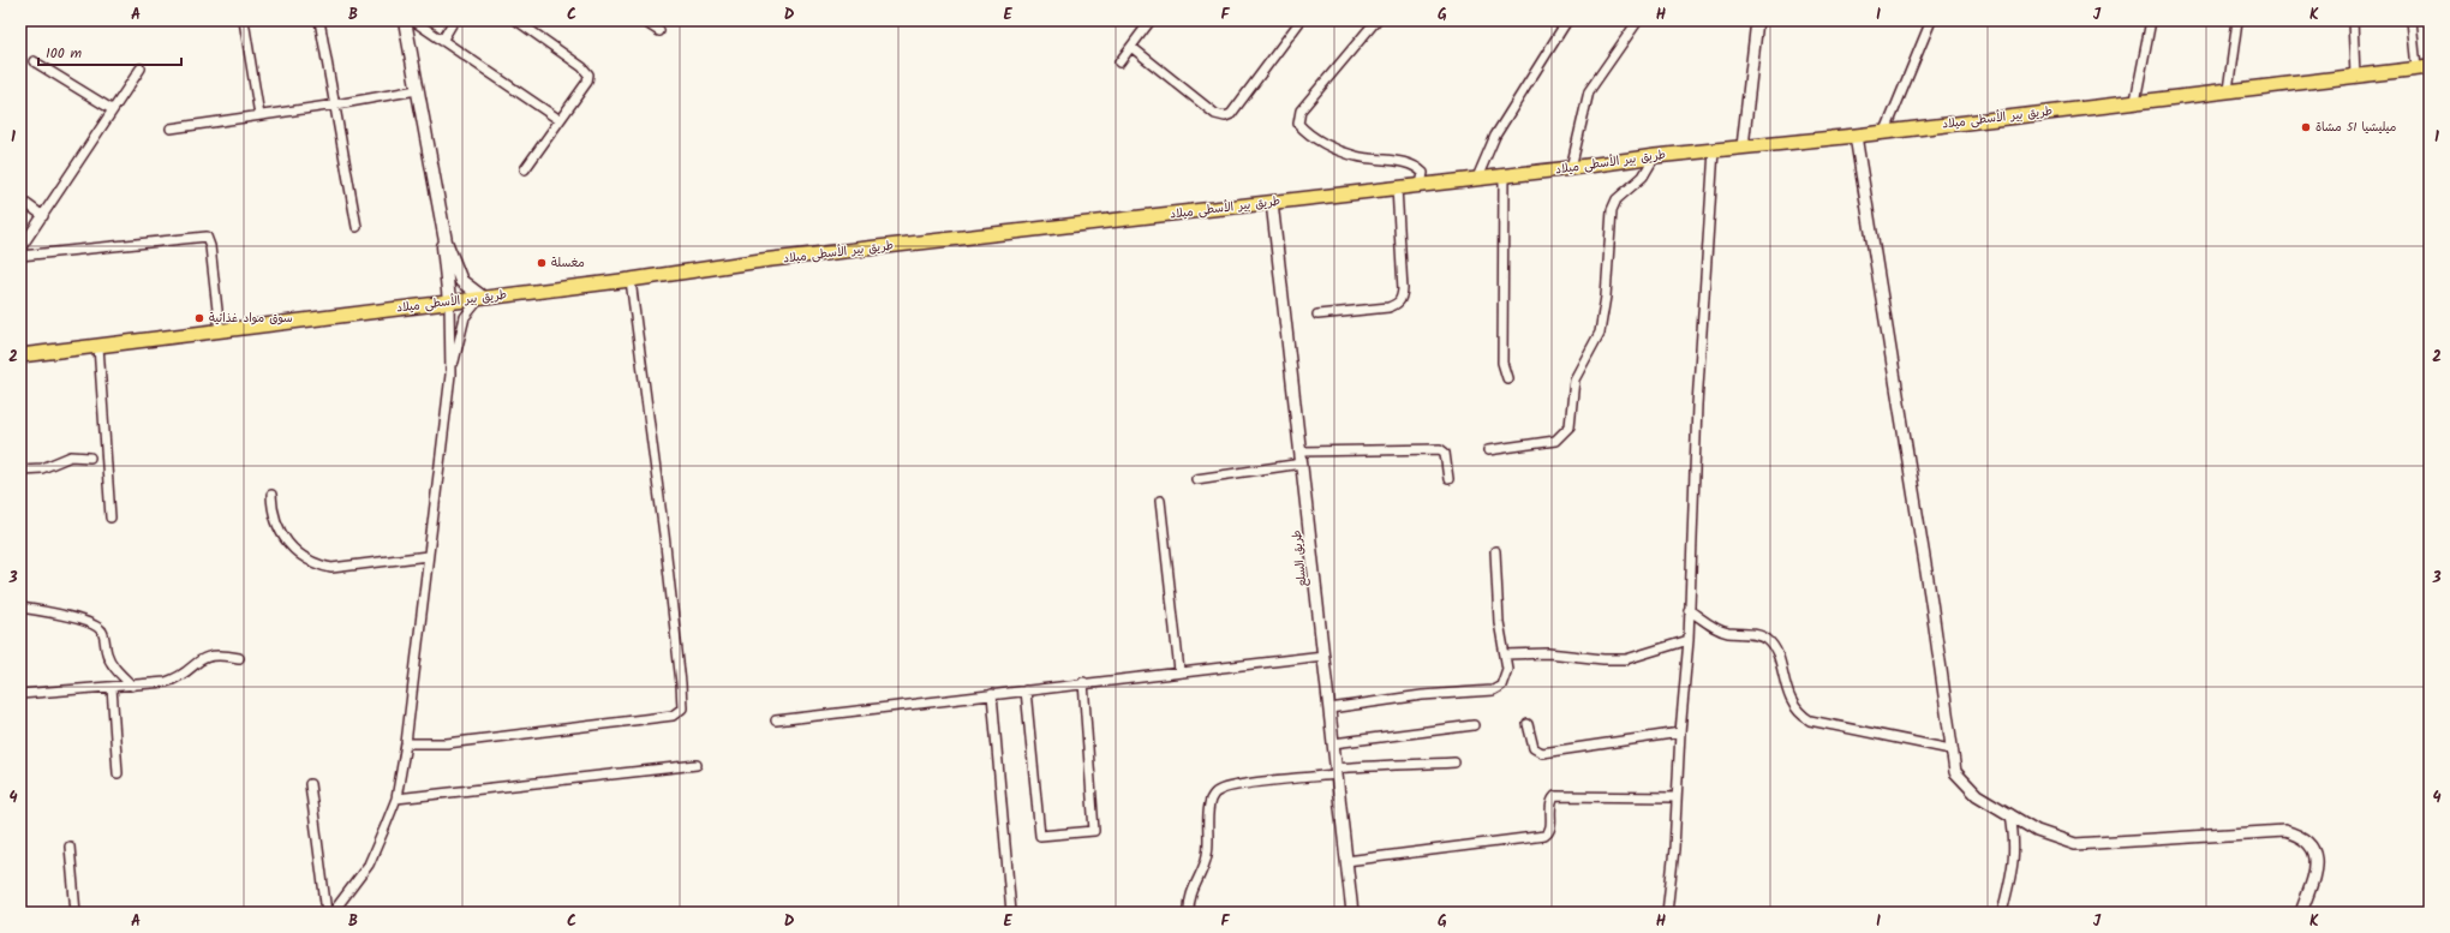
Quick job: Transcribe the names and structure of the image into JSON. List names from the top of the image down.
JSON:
{
  "streets": {
    "main road": ["طريق بير الأسطى ميلاد"],
    "street": ["طريق السلع"]
  },
  "crossings": [
    ["طريق بير الأسطى ميلاد", "طريق السلع"]
  ],
  "places": ["ميليشيا 51 مشاة", "مغسلة", "سوق مواد غذائية"],
  "scale_bar": "100 m",
  "grid": {
    "columns": [
      "A",
      "B",
      "C",
      "D",
      "E",
      "F",
      "G",
      "H",
      "I",
      "J",
      "K"
    ],
    "rows": [
      "1",
      "2",
      "3",
      "4"
    ]
  }
}
